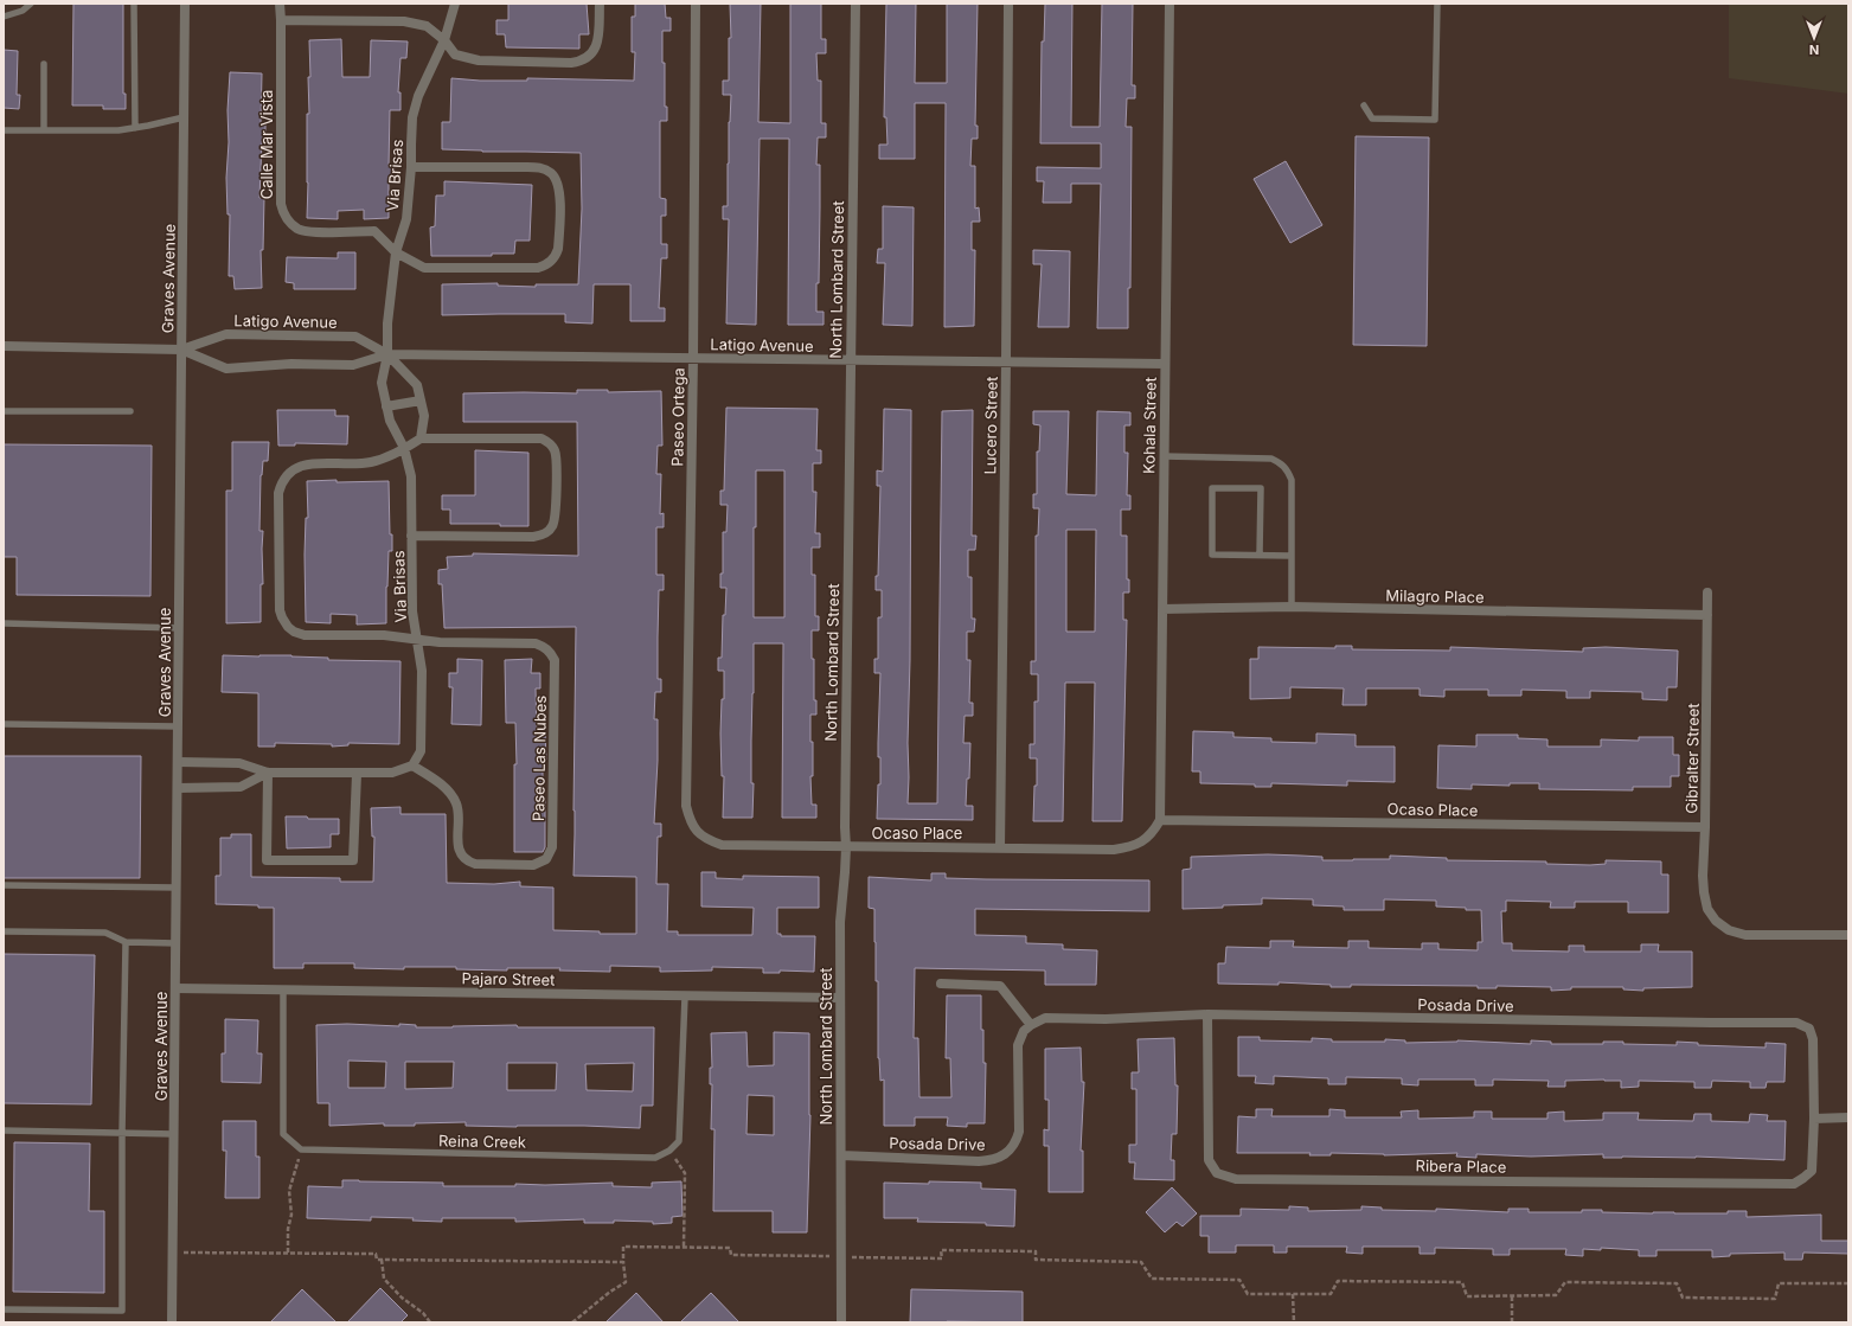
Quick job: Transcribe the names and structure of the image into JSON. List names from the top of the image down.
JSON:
{
  "streets": {
    "street": [
      "Calle Mar Vista",
      "Via Brisas",
      "Graves Avenue",
      "North Lombard Street",
      "Latigo Avenue",
      "Paseo Ortega",
      "Lucero Street",
      "Kohala Street",
      "Milagro Place",
      "Paseo Las Nubes",
      "Gibralter Street",
      "Ocaso Place",
      "Pajaro Street",
      "Posada Drive",
      "Ribera Place"
    ],
    "lane": ["Reina Creek"]
  },
  "crossings": [
    ["Calle Mar Vista", "Via Brisas"],
    ["Via Brisas", "Latigo Avenue"],
    ["Via Brisas", "Paseo Las Nubes"],
    ["Graves Avenue", "Latigo Avenue"],
    ["Graves Avenue", "Pajaro Street"],
    ["North Lombard Street", "Latigo Avenue"],
    ["North Lombard Street", "Ocaso Place"],
    ["North Lombard Street", "Pajaro Street"],
    ["North Lombard Street", "Posada Drive"],
    ["Latigo Avenue", "Paseo Ortega"],
    ["Latigo Avenue", "Lucero Street"],
    ["Latigo Avenue", "Kohala Street"],
    ["Paseo Ortega", "Ocaso Place"],
    ["Lucero Street", "Ocaso Place"],
    ["Kohala Street", "Milagro Place"],
    ["Kohala Street", "Ocaso Place"],
    ["Milagro Place", "Gibralter Street"],
    ["Gibralter Street", "Ocaso Place"],
    ["Posada Drive", "Ribera Place"]
  ],
  "north": "bottom"
}
